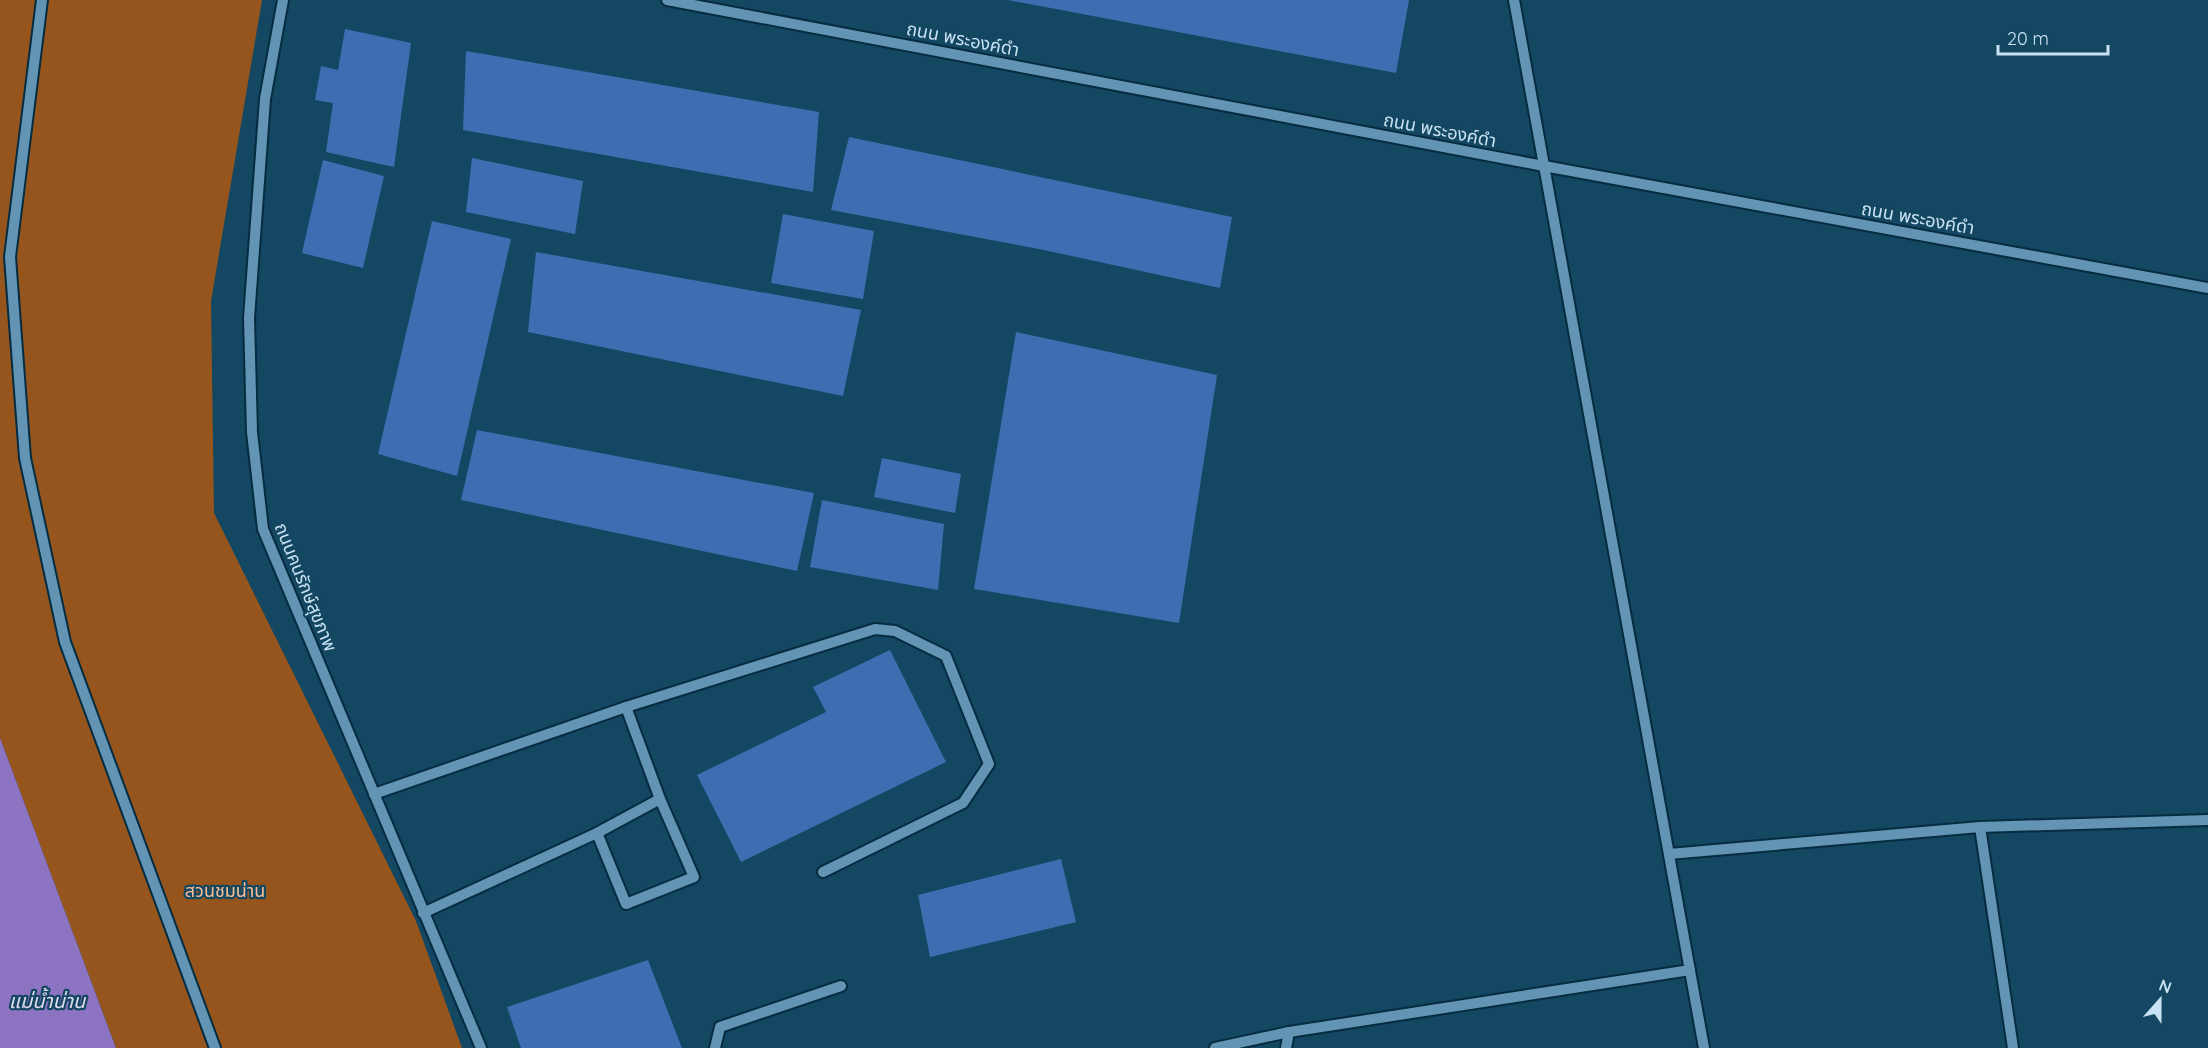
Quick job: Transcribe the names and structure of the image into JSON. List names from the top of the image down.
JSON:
{
  "streets": {
    "street": ["ถนน พระองค์ดำ", "ถนนคนรักษ์สุขภาพ"]
  },
  "water": ["แม่น้ำน่าน"],
  "parks": ["สวนชมน่าน"],
  "scale_bar": "20 m",
  "north": "top"
}
